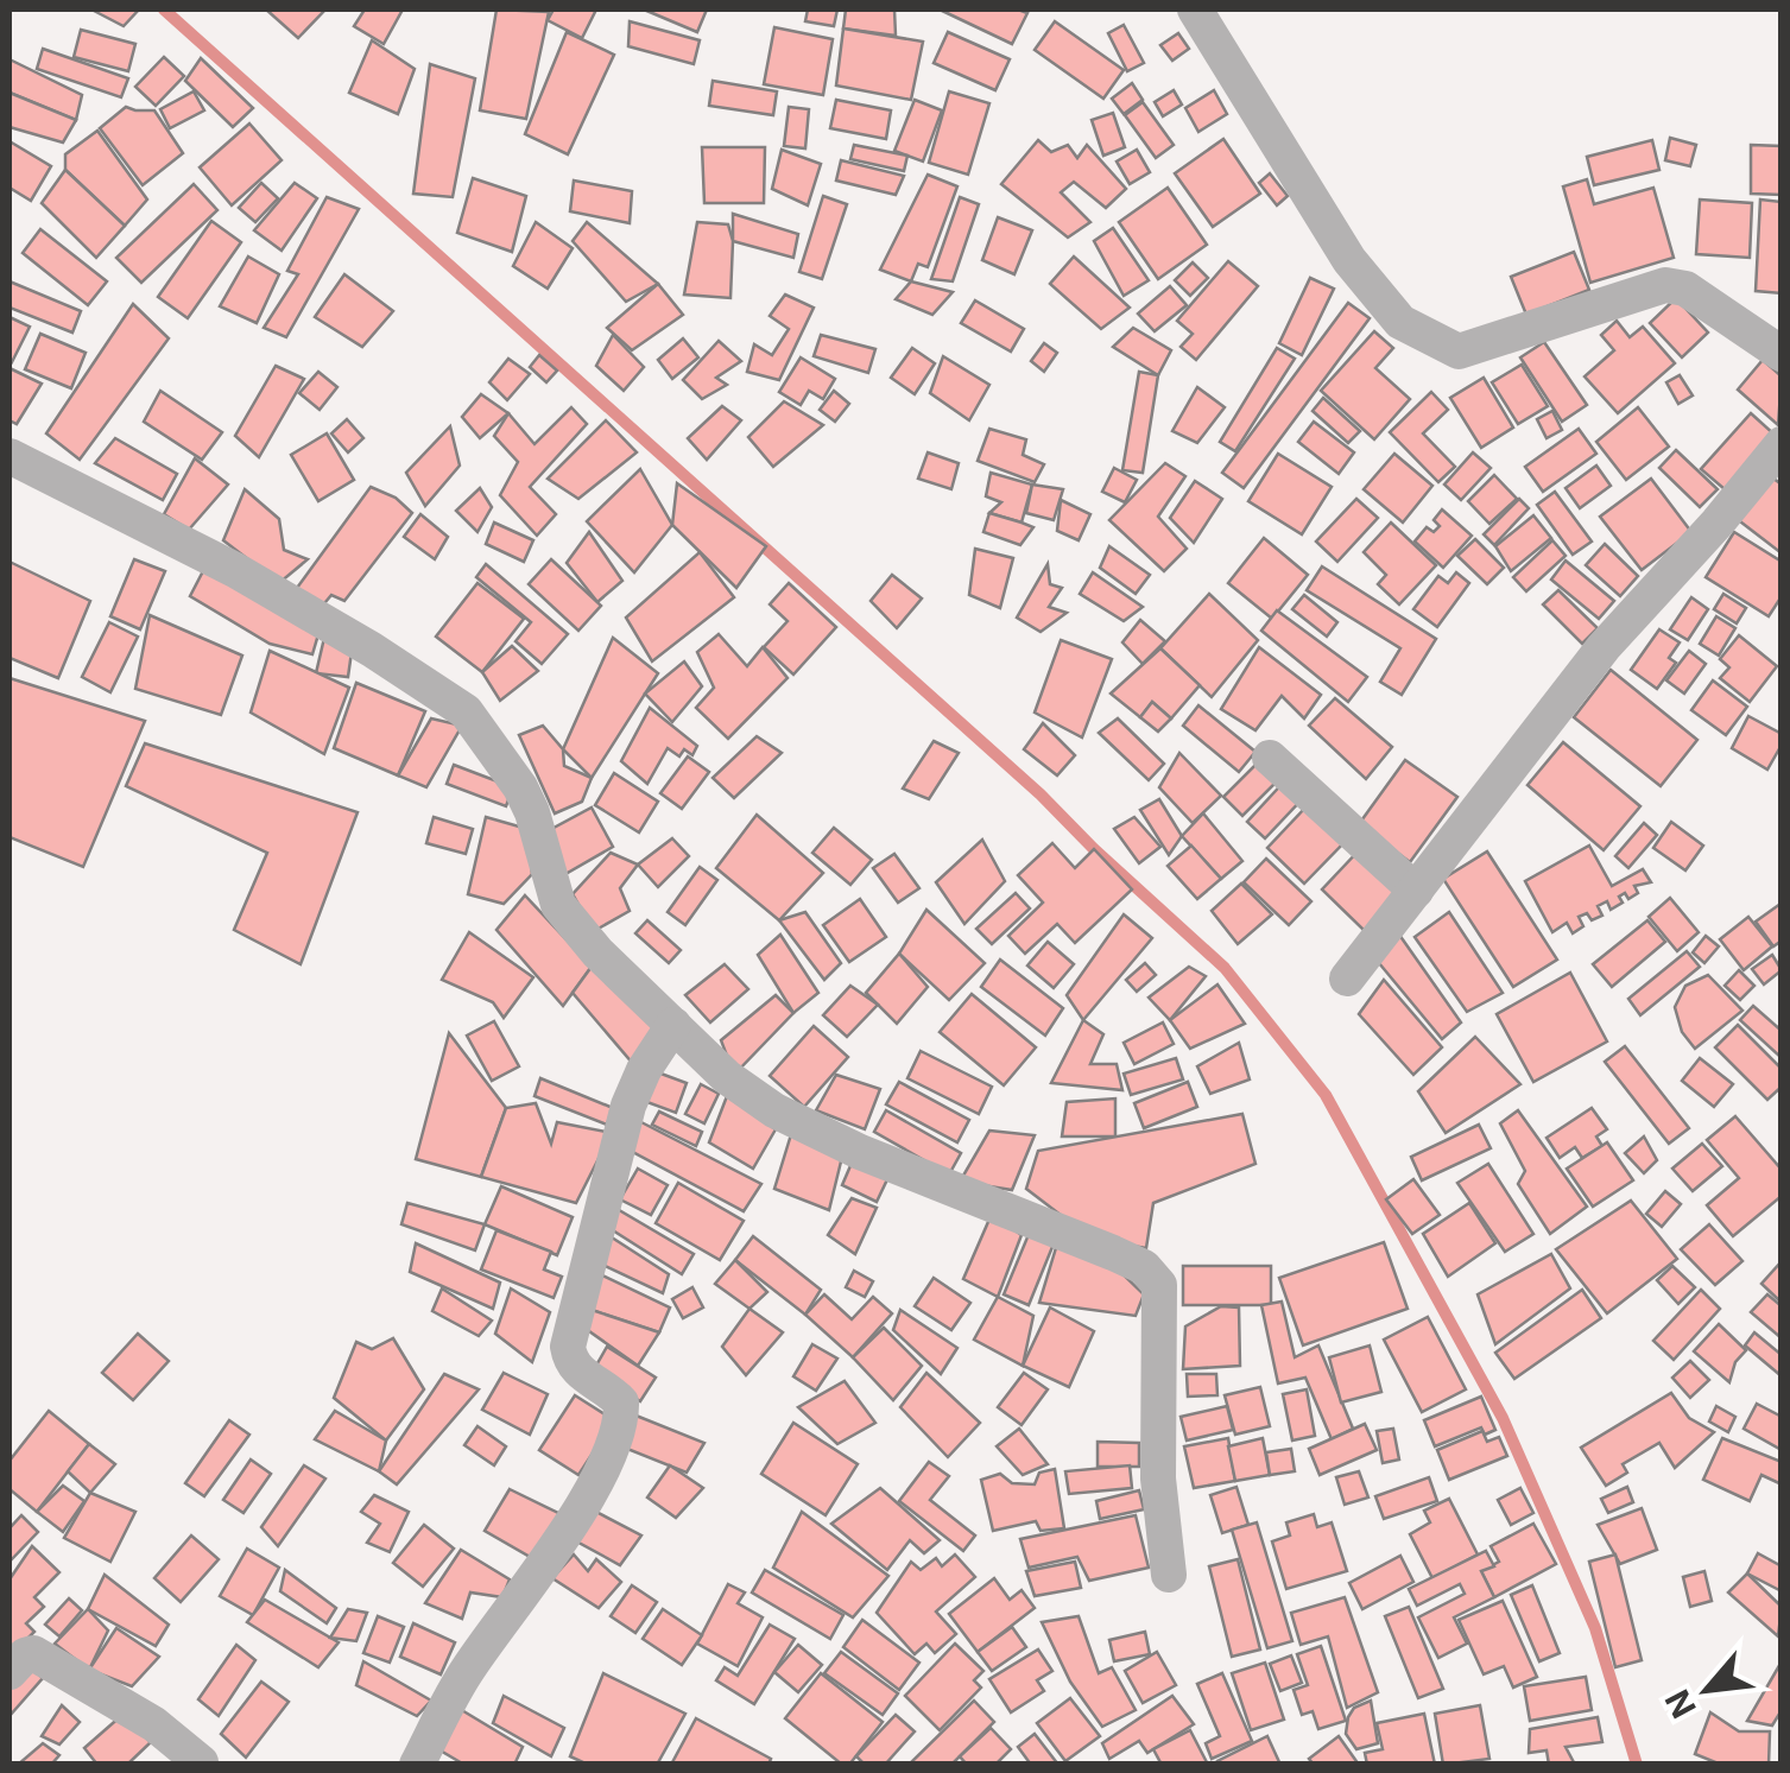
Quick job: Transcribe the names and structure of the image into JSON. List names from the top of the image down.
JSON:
{
  "north": "bottom left"
}
